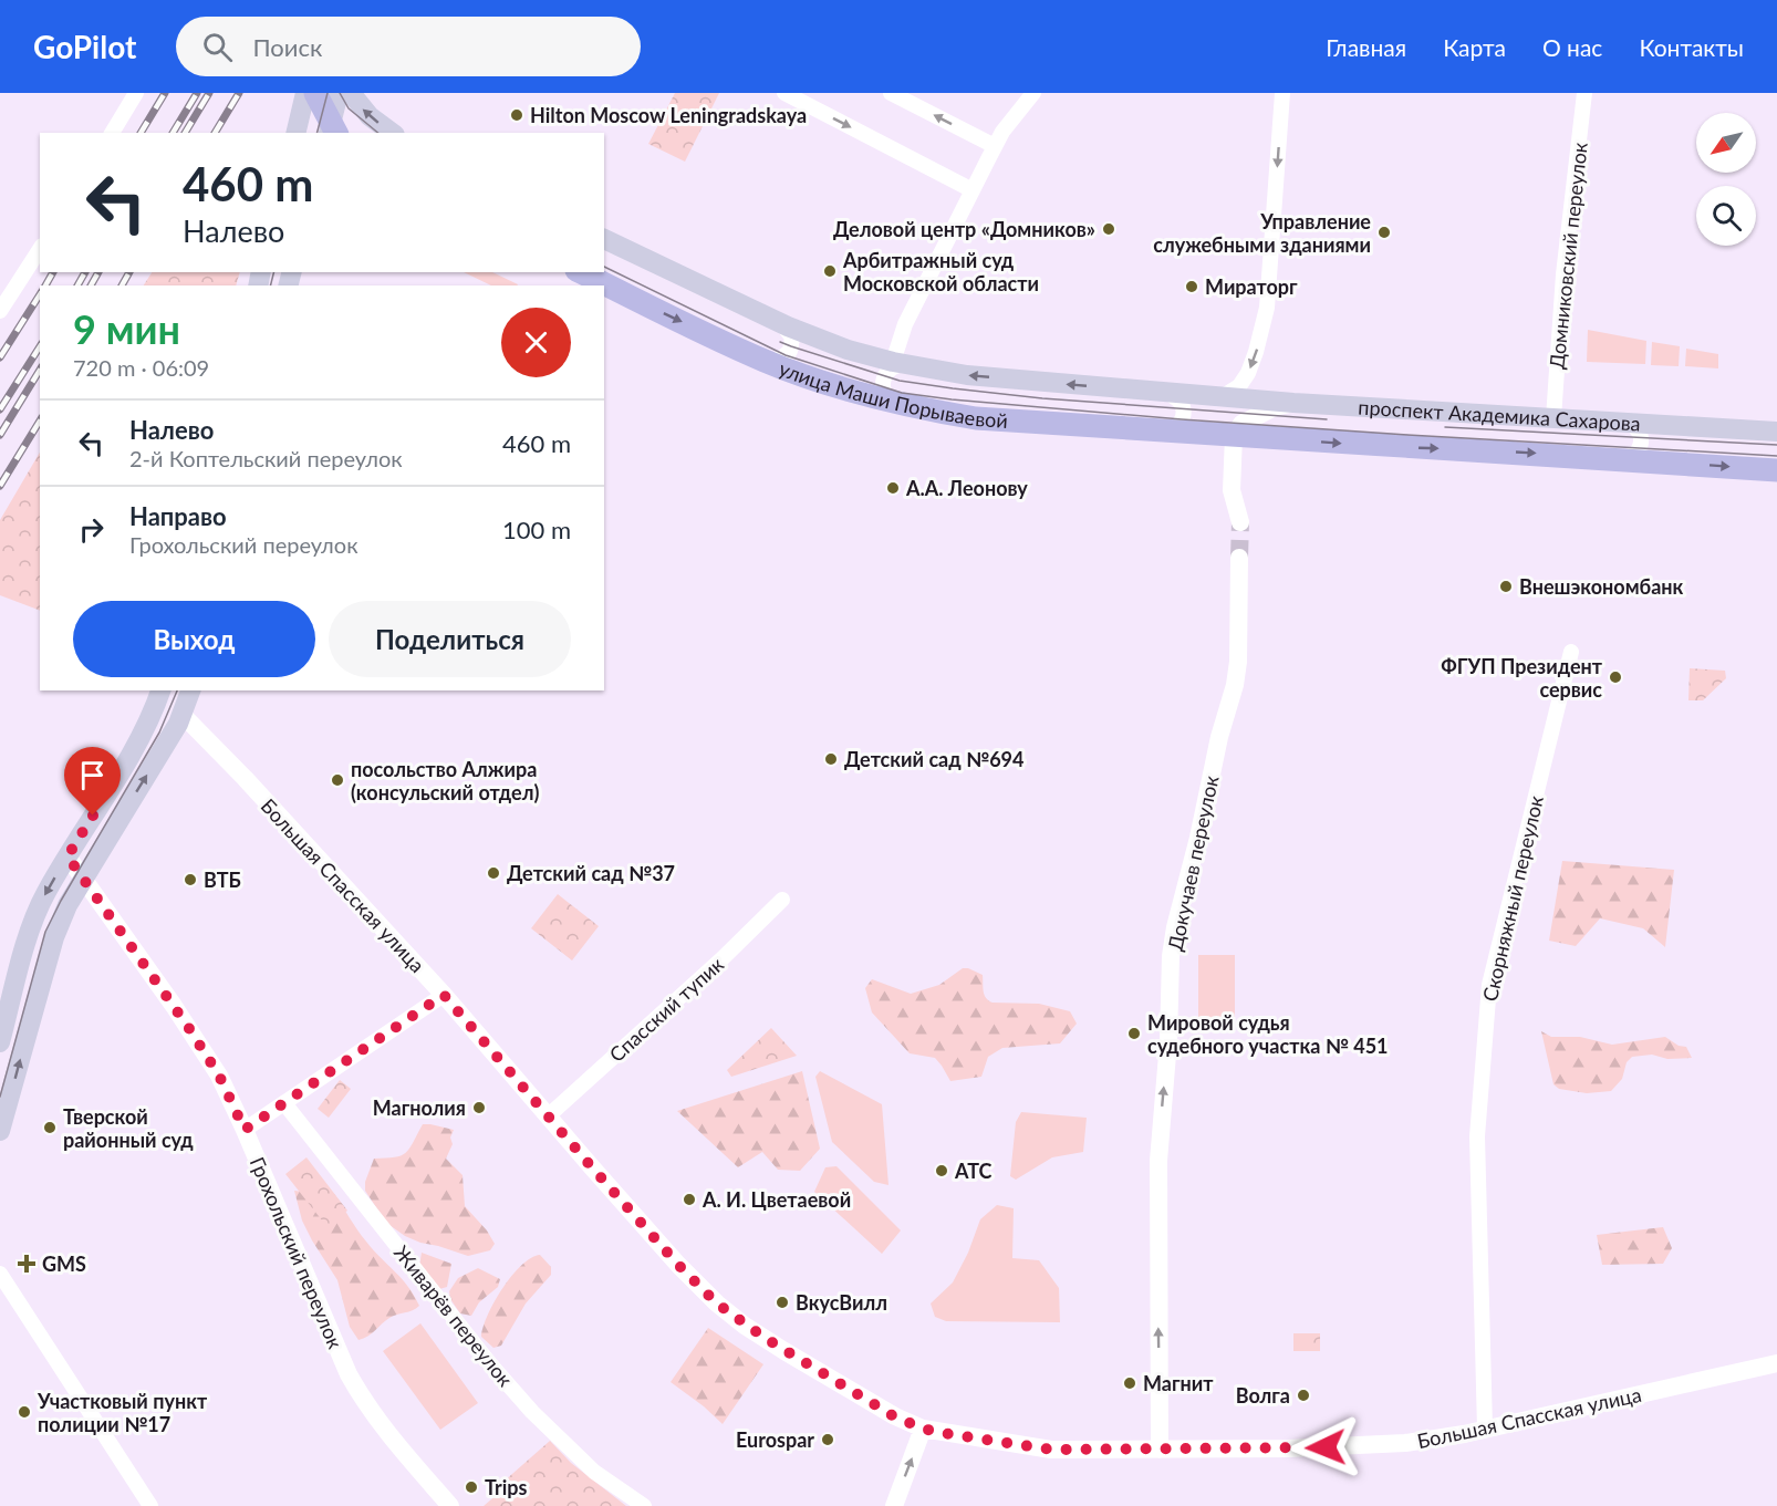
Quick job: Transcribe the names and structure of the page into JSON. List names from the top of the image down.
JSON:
{
  "streets": {
    "main road": ["улица Маши Порываевой", "проспект Академика Сахарова"],
    "street": [
      "Домниковский переулок",
      "Докучаев переулок",
      "Большая Спасская улица",
      "Скорняжный переулок",
      "Спасский тупик",
      "Грохольский переулок",
      "Живарёв переулок"
    ]
  },
  "crossings": [
    ["Домниковский переулок", "проспект Академика Сахарова"],
    ["улица Маши Порываевой", "проспект Академика Сахарова"],
    ["Докучаев переулок", "Большая Спасская улица"],
    ["Большая Спасская улица", "Скорняжный переулок"],
    ["Большая Спасская улица", "Спасский тупик"]
  ],
  "one_way": ["Докучаев переулок"],
  "places": {
    "other": [
      "Hilton Moscow Leningradskaya",
      "Деловой центр «Домников»",
      "Управление служебными зданиями",
      "Арбитражный суд Московской области",
      "Мираторг",
      "А.А. Леонову",
      "Внешэкономбанк",
      "ФГУП Президент сервис",
      "Детский сад №694",
      "посольство Алжира (консульский отдел)",
      "Детский сад №37",
      "ВТБ",
      "Мировой судья судебного участка № 451",
      "Магнолия",
      "Тверской районный суд",
      "АТС",
      "А. И. Цветаевой",
      "ВкусВилл",
      "Магнит",
      "Волга",
      "Участковый пункт полиции №17",
      "Eurospar",
      "Trips"
    ],
    "health": ["GMS"]
  },
  "north": "bottom left",
  "page": {
    "header": "GoPilot",
    "search": "Поиск",
    "nav": [
      "Главная",
      "Карта",
      "О нас",
      "Контакты"
    ],
    "turn": ["460 m", "Налево"],
    "heading": ["9 мин", "720 m · 06:09"],
    "list": [
      {
        "name": "Налево",
        "note": "2-й Коптельский переулок",
        "value": "460 m"
      },
      {
        "name": "Направо",
        "note": "Грохольский переулок",
        "value": "100 m"
      }
    ],
    "buttons": ["Выход", "Поделиться"]
  }
}
